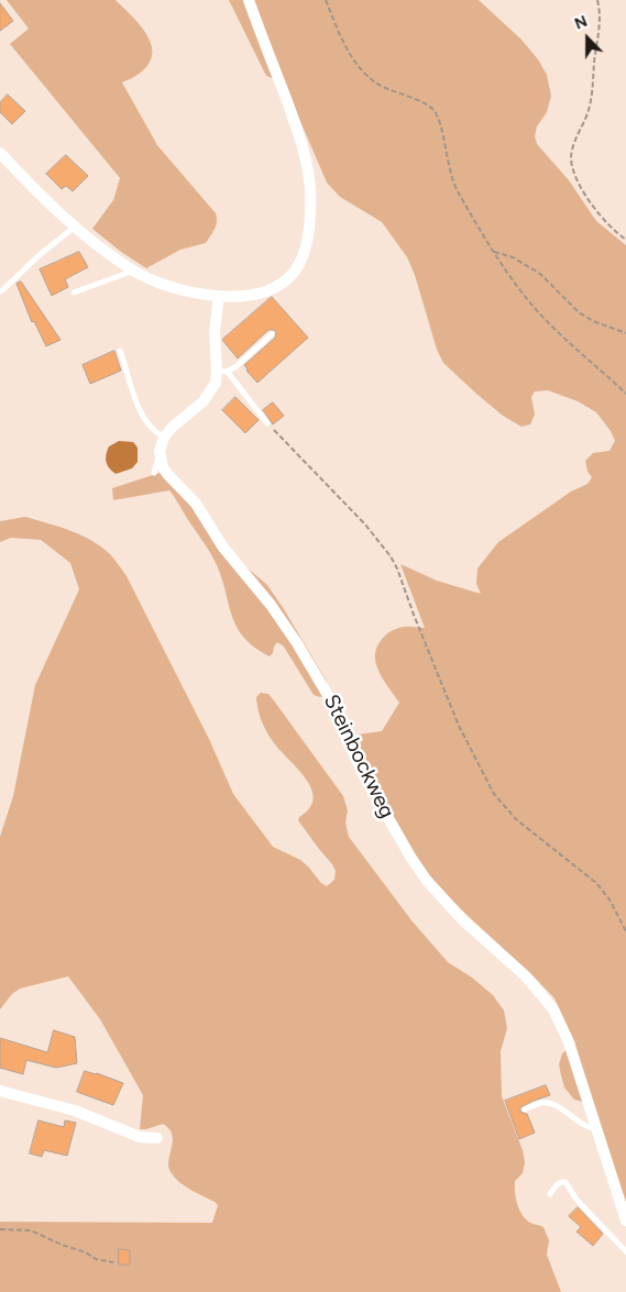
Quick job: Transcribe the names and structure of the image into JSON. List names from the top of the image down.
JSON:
{
  "streets": {
    "street": ["Steinbockweg"]
  },
  "north": "top"
}
